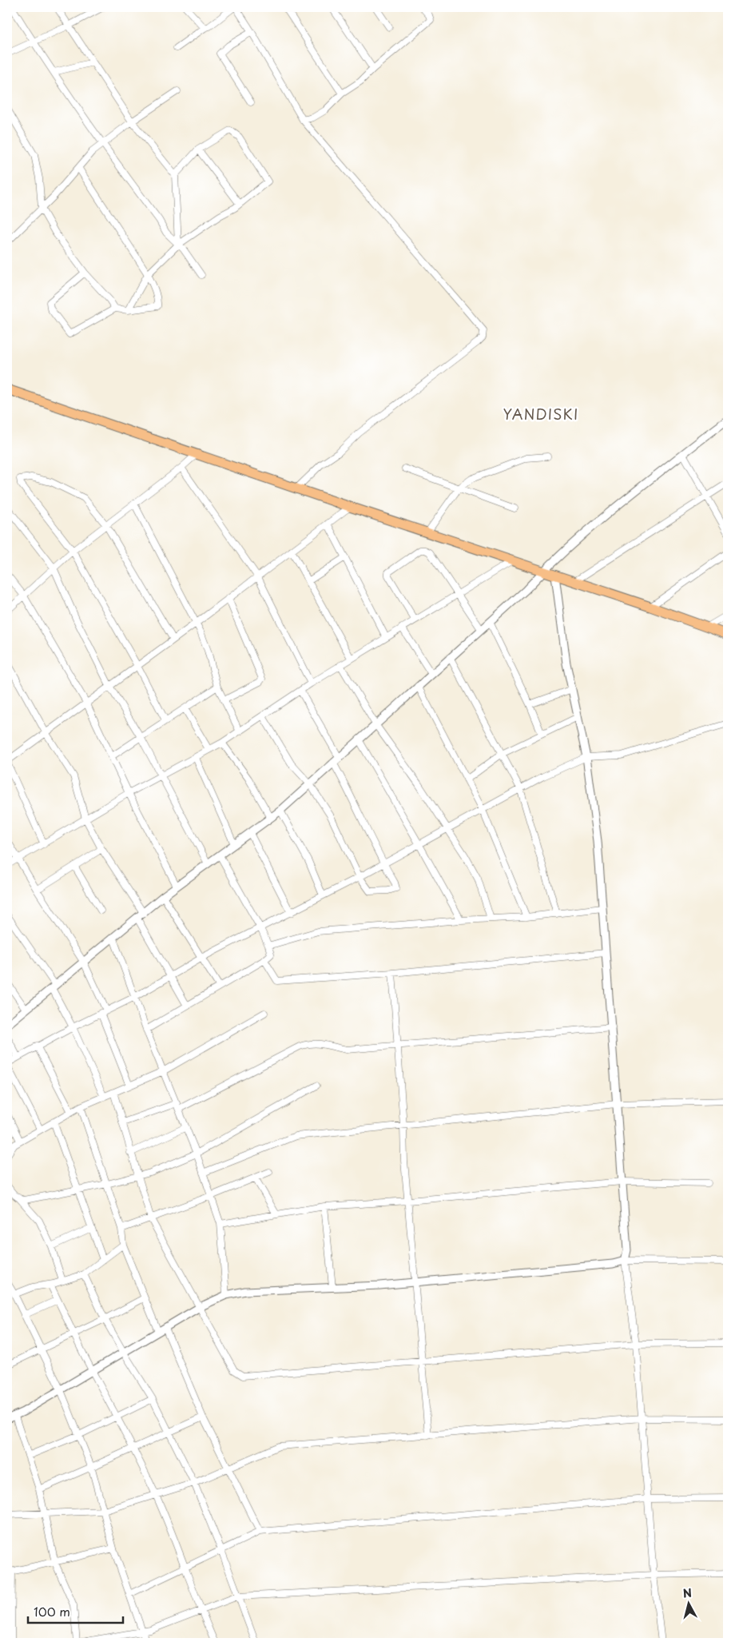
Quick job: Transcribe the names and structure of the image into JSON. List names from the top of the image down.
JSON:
{
  "districts": ["YANDISKI"],
  "scale_bar": "100 m",
  "north": "top"
}
